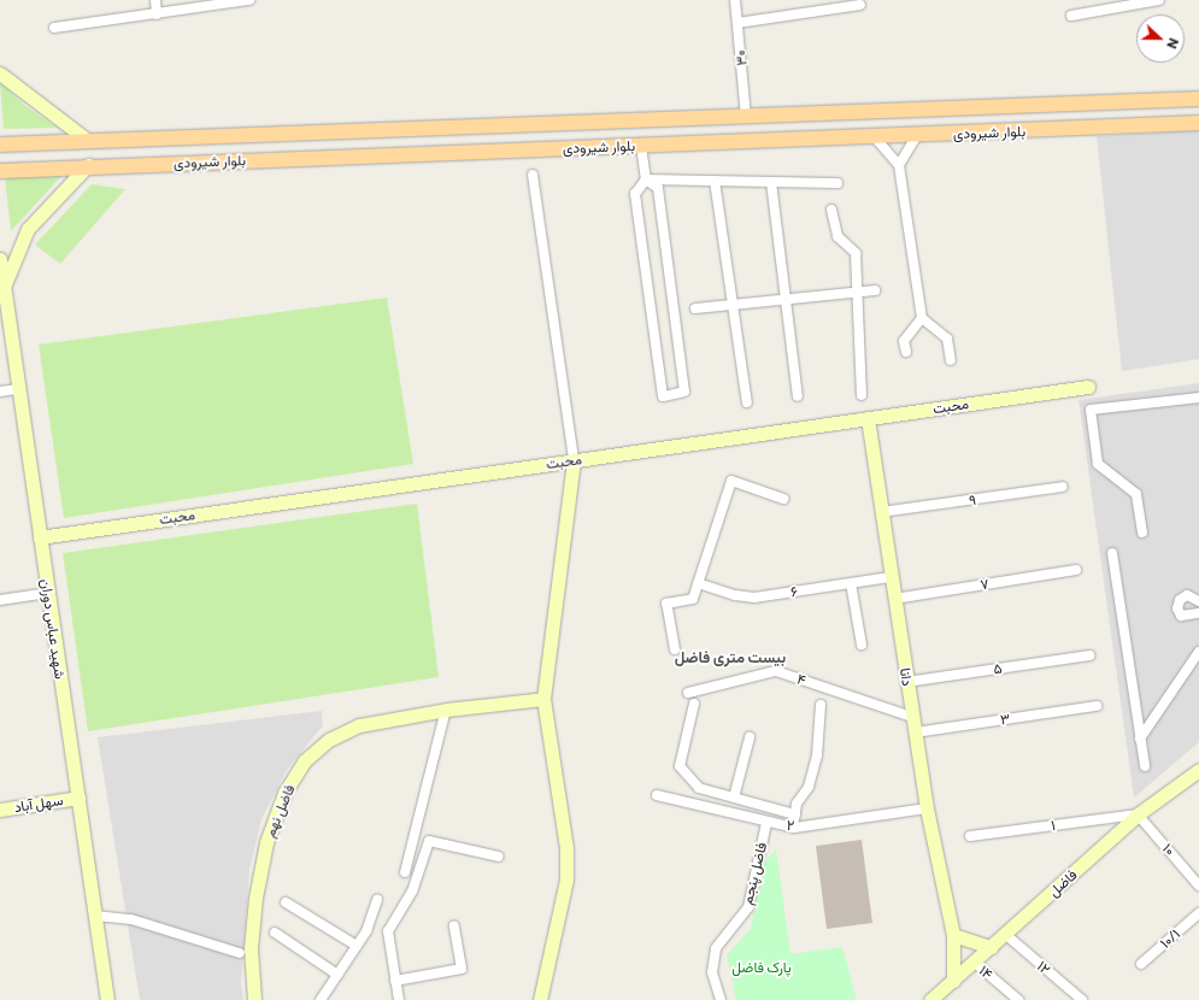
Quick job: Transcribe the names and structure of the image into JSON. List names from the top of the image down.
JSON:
{
  "streets": {
    "main road": ["بلوار شیرودی"],
    "street": [
      "۳۰",
      "محبت",
      "۹",
      "۷",
      "۶",
      "شهید عباس دوران",
      "۵",
      "دانا",
      "۴",
      "۳",
      "سهل آباد",
      "فاضل نهم",
      "۲",
      "۱",
      "۱۰",
      "فاضل پنجم",
      "فاضل",
      "۱۰/۱",
      "۱۲",
      "۱۴"
    ]
  },
  "crossings": [
    ["۳۰", "بلوار شیرودی"],
    ["محبت", "شهید عباس دوران"],
    ["محبت", "دانا"],
    ["۹", "دانا"],
    ["۷", "دانا"],
    ["۶", "دانا"],
    ["شهید عباس دوران", "سهل آباد"],
    ["۵", "دانا"],
    ["دانا", "۴"],
    ["دانا", "۳"],
    ["دانا", "۲"],
    ["دانا", "فاضل"],
    ["۲", "فاضل پنجم"],
    ["۱", "۱۰"],
    ["۱", "فاضل"],
    ["۱۰", "فاضل"],
    ["فاضل", "۱۲"],
    ["فاضل", "۱۴"]
  ],
  "districts": ["بیست متری فاضل"],
  "parks": ["پارک فاضل"],
  "north": "right"
}
